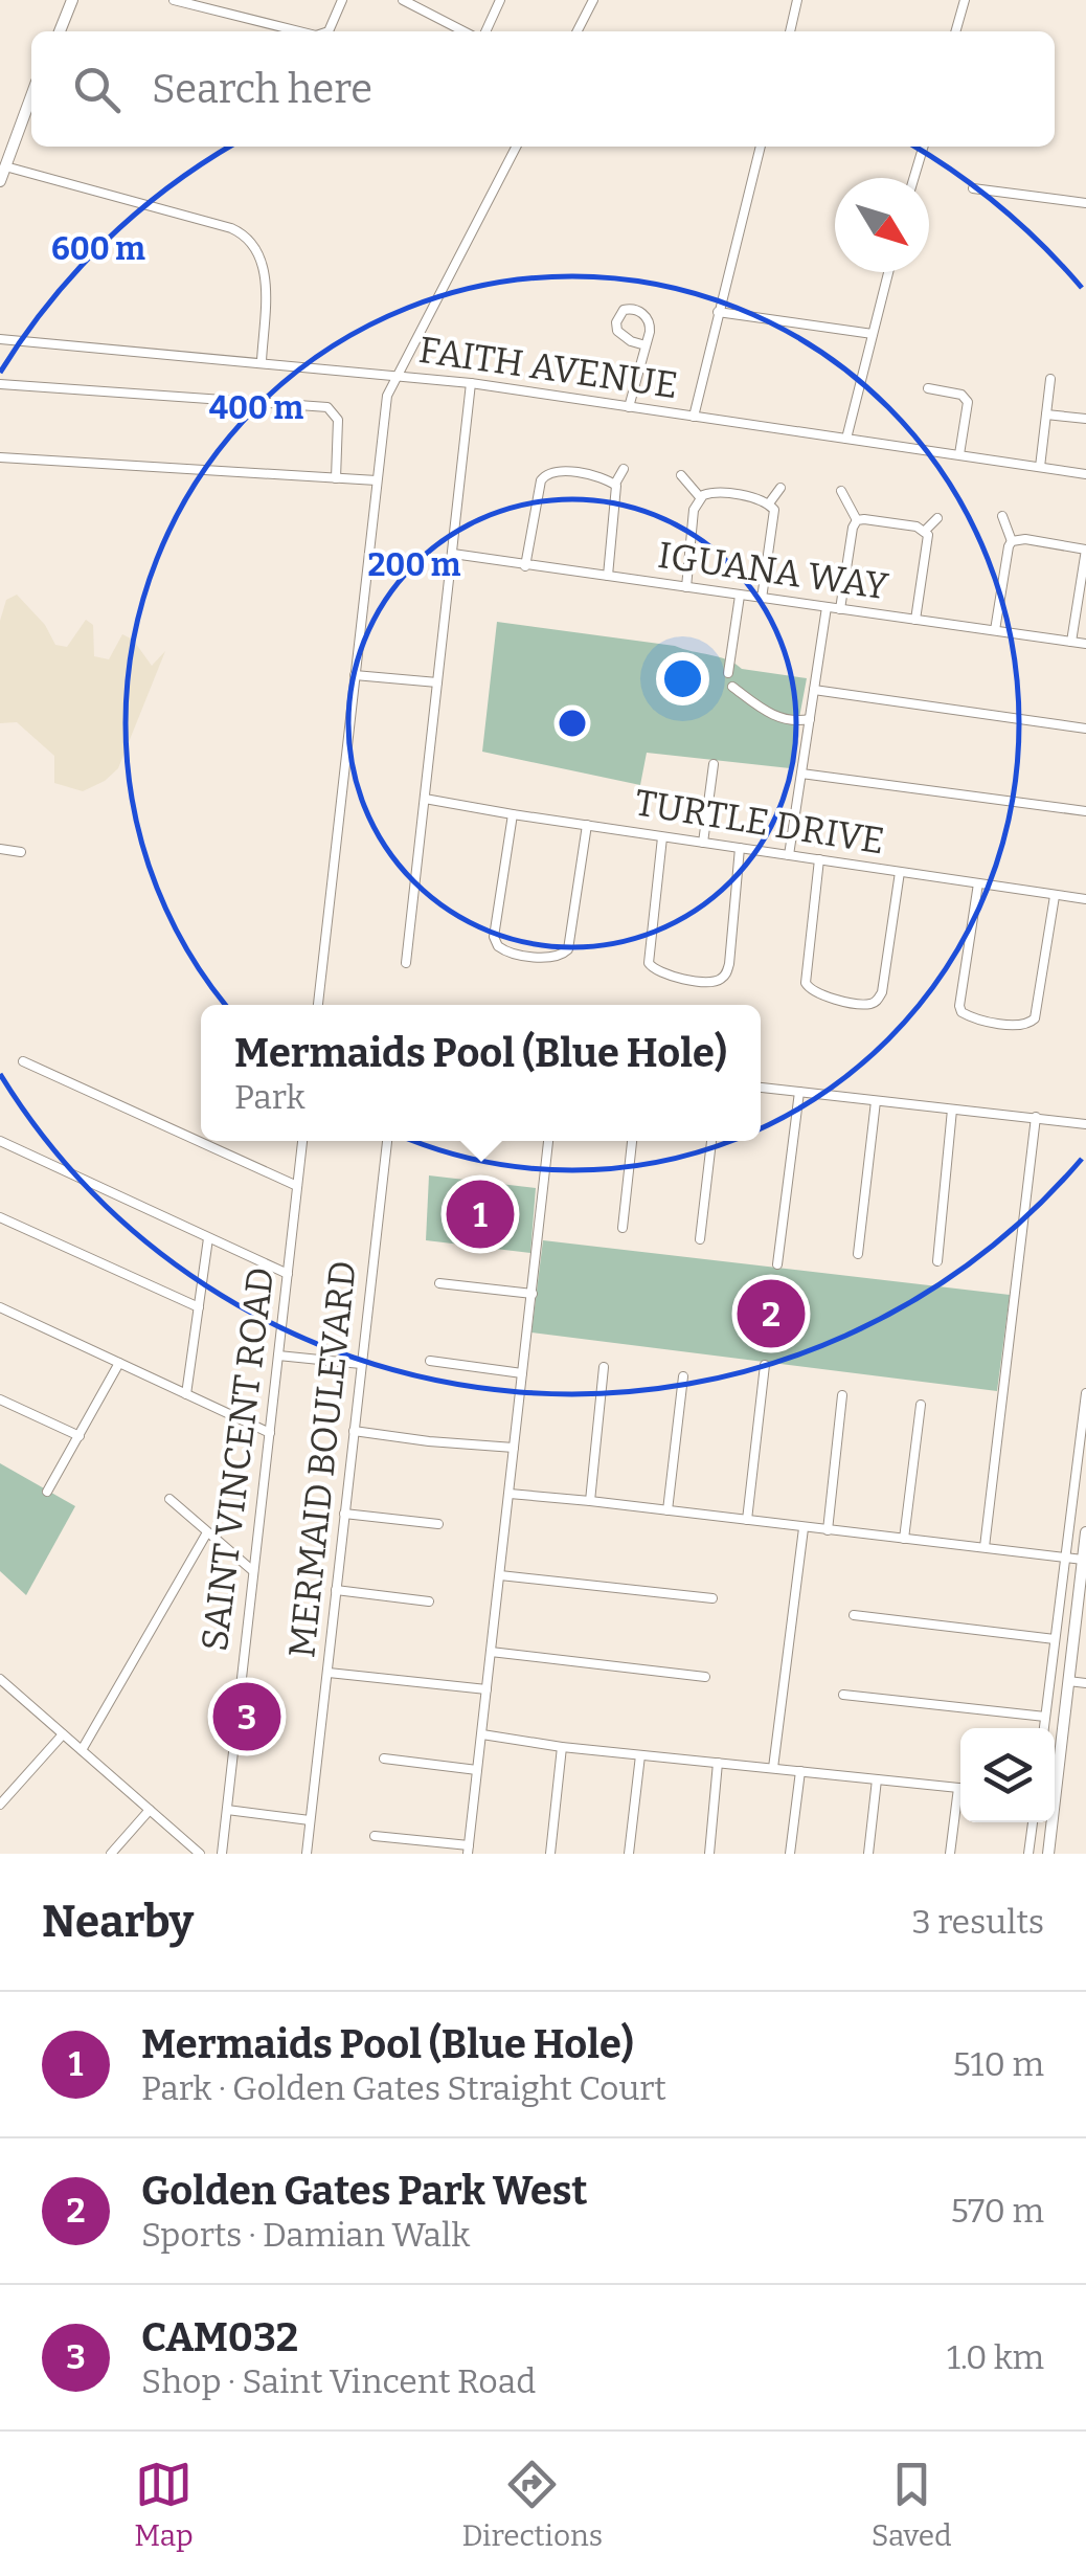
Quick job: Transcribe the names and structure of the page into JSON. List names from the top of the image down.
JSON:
{
  "streets": {
    "street": [
      "FAITH AVENUE",
      "IGUANA WAY",
      "TURTLE DRIVE",
      "SAINT VINCENT ROAD",
      "MERMAID BOULEVARD"
    ]
  },
  "north": "bottom right",
  "page": {
    "search": "Search here",
    "popup": ["Mermaids Pool (Blue Hole)", "Park"],
    "pins": ["1", "2", "3"],
    "heading": ["Nearby", "3 results"],
    "list": [
      {
        "mark": "1",
        "name": "Mermaids Pool (Blue Hole)",
        "note": "Park · Golden Gates Straight Court",
        "value": "510 m"
      },
      {
        "mark": "2",
        "name": "Golden Gates Park West",
        "note": "Sports · Damian Walk",
        "value": "570 m"
      },
      {
        "mark": "3",
        "name": "CAM032",
        "note": "Shop · Saint Vincent Road",
        "value": "1.0 km"
      }
    ],
    "nav": ["Map", "Directions", "Saved"]
  },
  "rings": ["600 m", "400 m", "200 m"]
}
